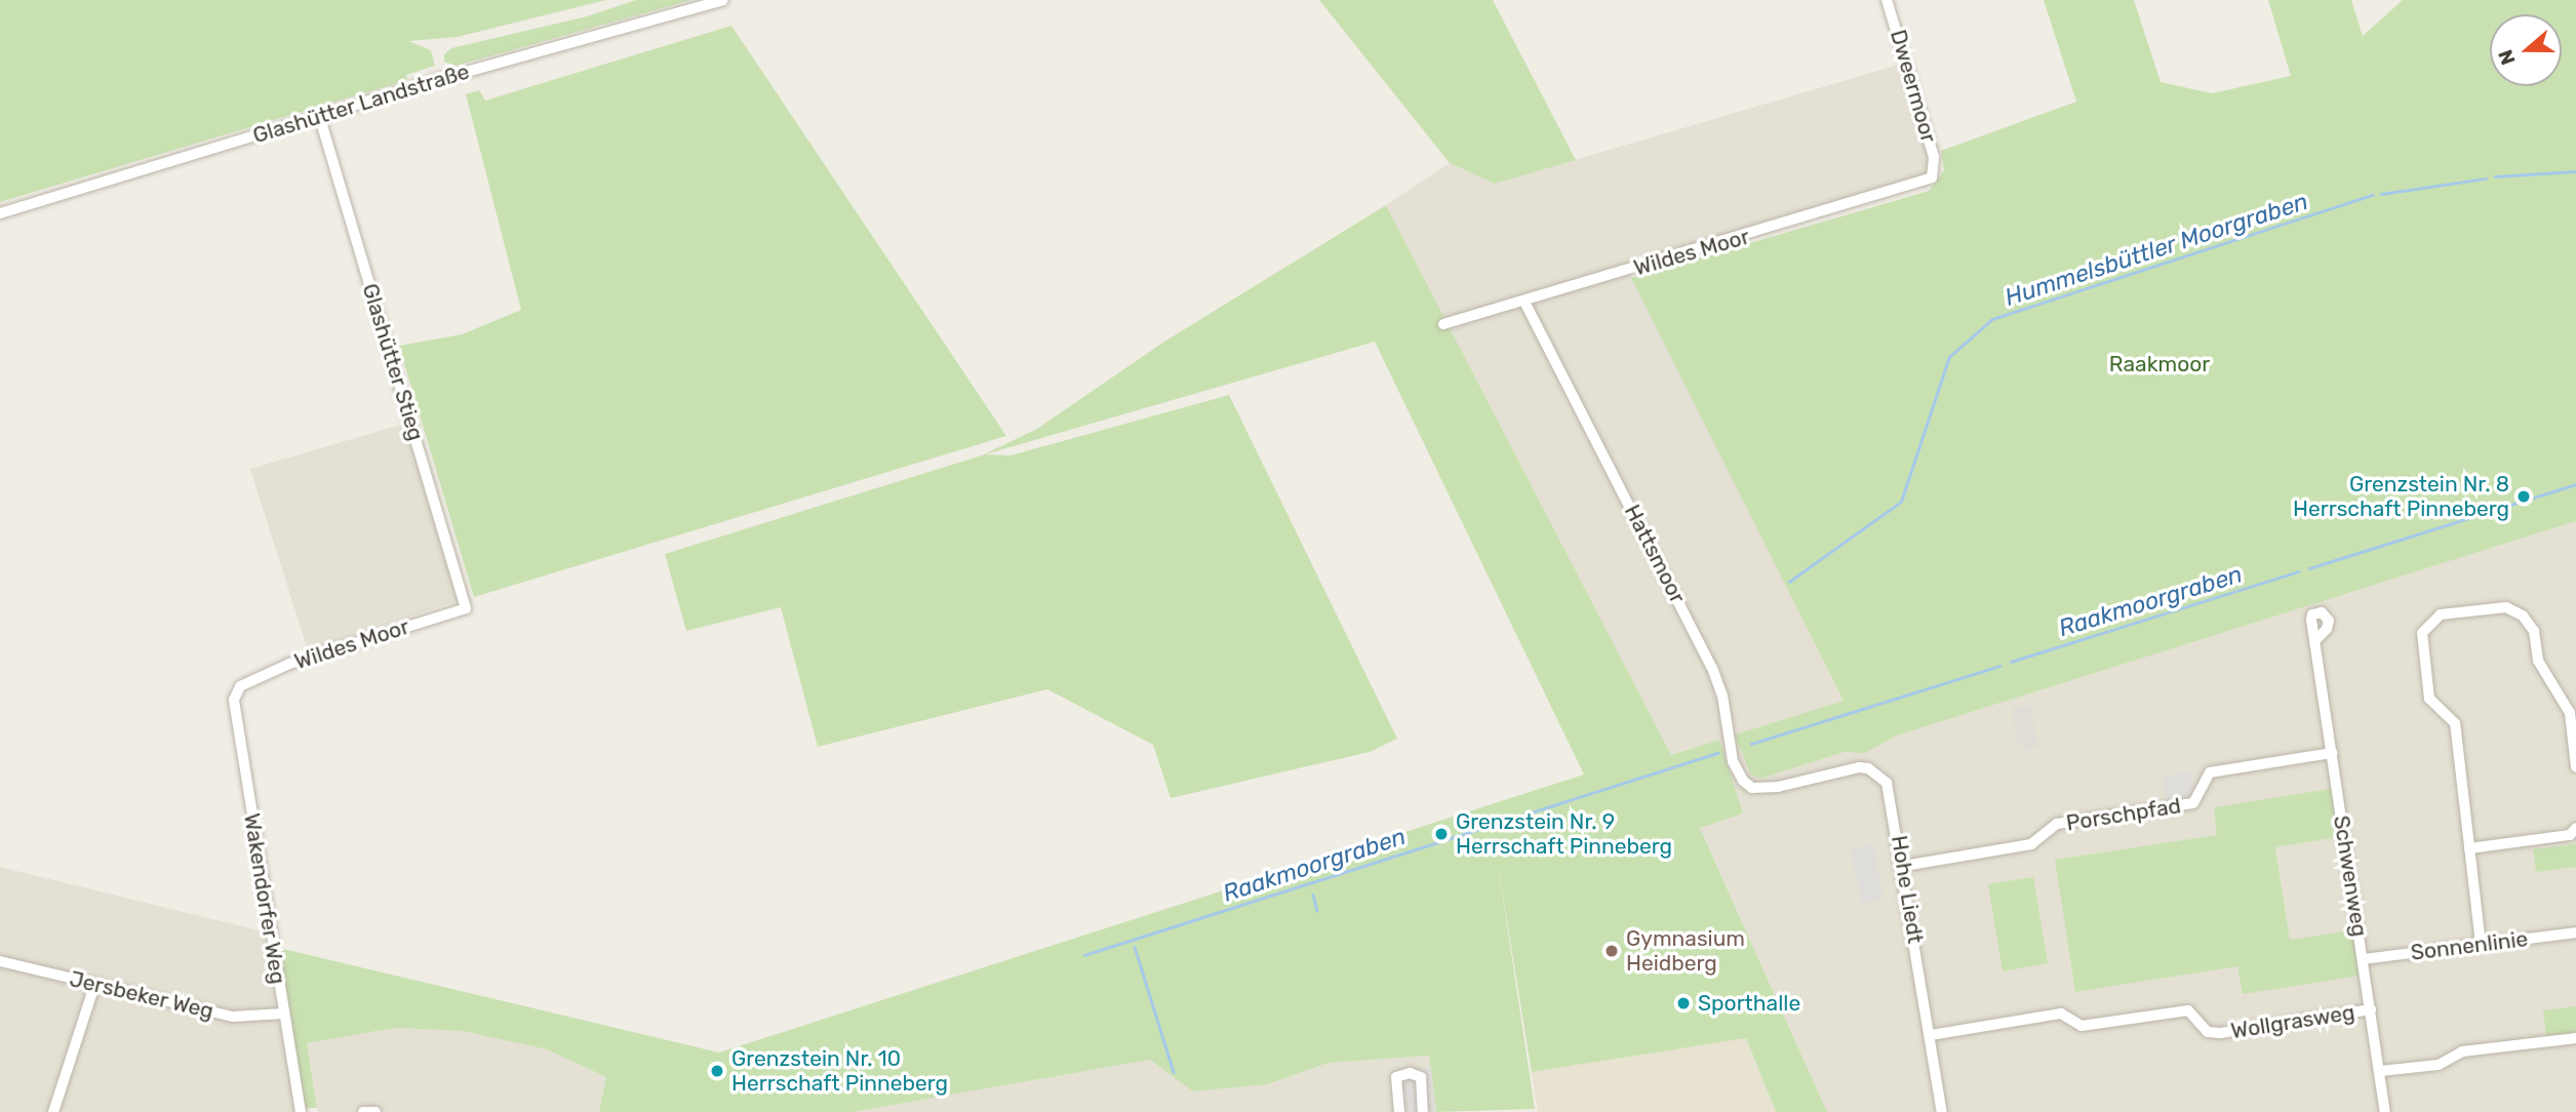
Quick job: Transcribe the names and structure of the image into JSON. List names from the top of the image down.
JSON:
{
  "streets": {
    "street": [
      "Dweermoor",
      "Glashütter Landstraße",
      "Wildes Moor",
      "Glashütter Stieg",
      "Hattsmoor",
      "Porschpfad",
      "Schwenweg",
      "Hohe Liedt",
      "Wakendorfer Weg",
      "Sonnenlinie",
      "Jersbeker Weg",
      "Wollgrasweg"
    ]
  },
  "crossings": [
    ["Dweermoor", "Wildes Moor"],
    ["Glashütter Landstraße", "Glashütter Stieg"],
    ["Wildes Moor", "Glashütter Stieg"],
    ["Wildes Moor", "Hattsmoor"],
    ["Wildes Moor", "Wakendorfer Weg"],
    ["Hattsmoor", "Hohe Liedt"],
    ["Porschpfad", "Schwenweg"],
    ["Porschpfad", "Hohe Liedt"],
    ["Schwenweg", "Sonnenlinie"],
    ["Schwenweg", "Wollgrasweg"],
    ["Hohe Liedt", "Wollgrasweg"],
    ["Wakendorfer Weg", "Jersbeker Weg"]
  ],
  "water": ["Hummelsbüttler Moorgraben", "Raakmoorgraben"],
  "parks": ["Raakmoor"],
  "places": [
    "Grenzstein Nr. 8 Herrschaft Pinneberg",
    "Grenzstein Nr. 9 Herrschaft Pinneberg",
    "Gymnasium Heidberg",
    "Sporthalle",
    "Grenzstein Nr. 10 Herrschaft Pinneberg"
  ],
  "north": "left"
}
